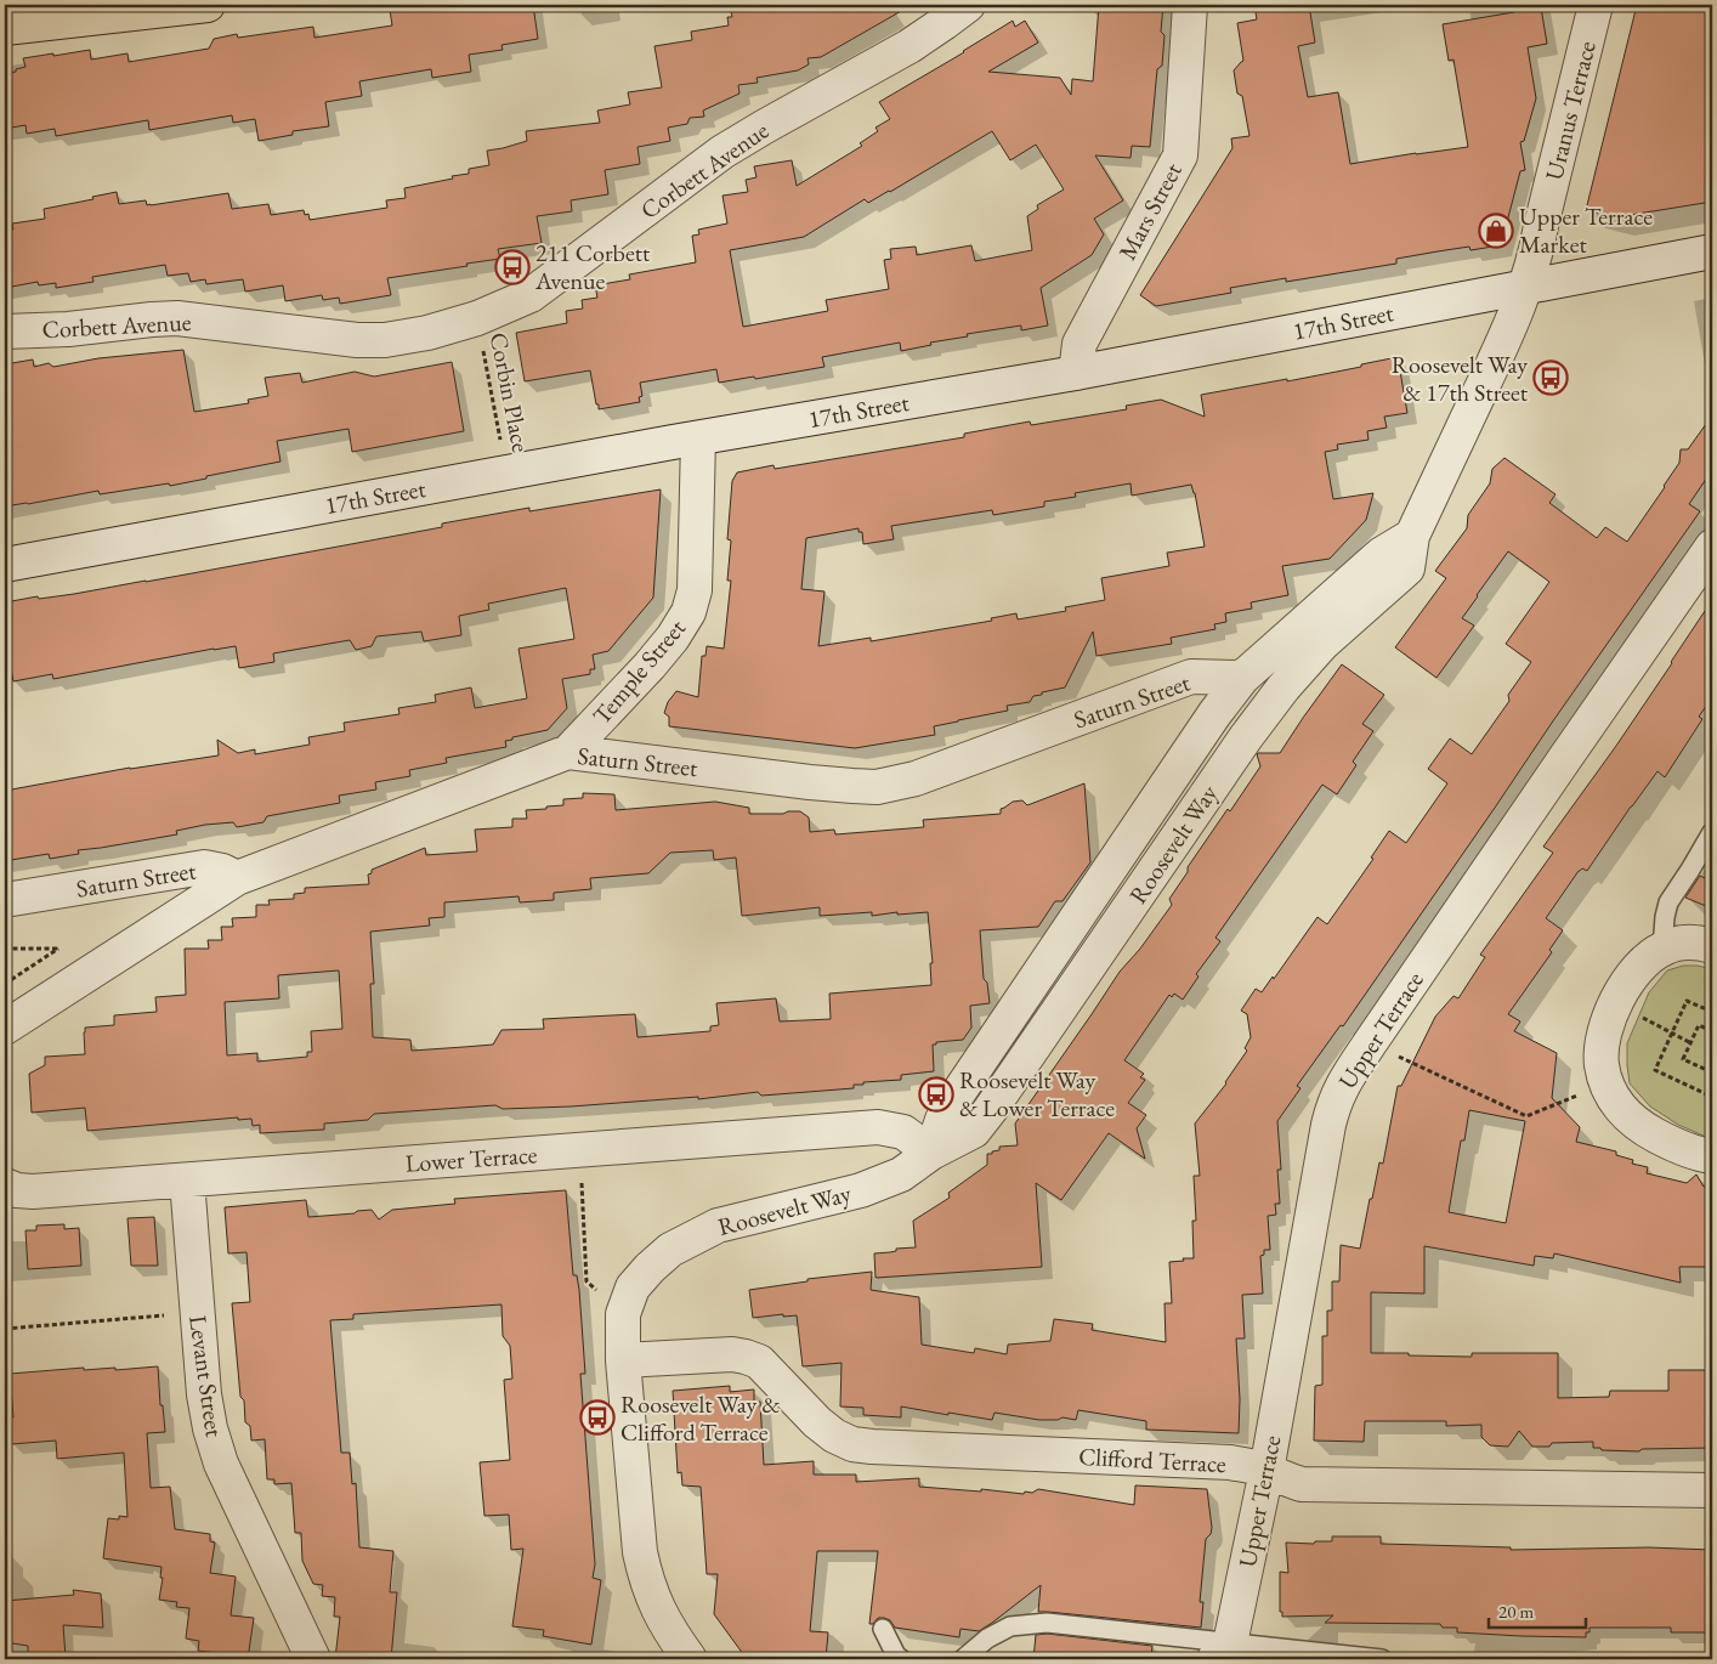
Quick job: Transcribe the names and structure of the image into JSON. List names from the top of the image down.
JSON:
{
  "streets": {
    "street": [
      "Uranus Terrace",
      "Corbett Avenue",
      "Mars Street",
      "17th Street",
      "Temple Street",
      "Saturn Street",
      "Roosevelt Way",
      "Upper Terrace",
      "Lower Terrace",
      "Levant Street",
      "Clifford Terrace"
    ],
    "path": ["Corbin Place"]
  },
  "crossings": [
    ["Uranus Terrace", "17th Street"],
    ["Uranus Terrace", "Roosevelt Way"],
    ["Corbett Avenue", "Corbin Place"],
    ["Mars Street", "17th Street"],
    ["17th Street", "Corbin Place"],
    ["17th Street", "Temple Street"],
    ["17th Street", "Roosevelt Way"],
    ["Temple Street", "Saturn Street"],
    ["Saturn Street", "Roosevelt Way"],
    ["Roosevelt Way", "Lower Terrace"],
    ["Roosevelt Way", "Clifford Terrace"],
    ["Upper Terrace", "Clifford Terrace"],
    ["Lower Terrace", "Levant Street"]
  ],
  "places": {
    "shop": ["Upper Terrace Market"],
    "bus stop": [
      "211 Corbett Avenue",
      "Roosevelt Way & 17th Street",
      "Roosevelt Way & Lower Terrace",
      "Roosevelt Way & Clifford Terrace"
    ]
  },
  "scale_bar": "20 m"
}
